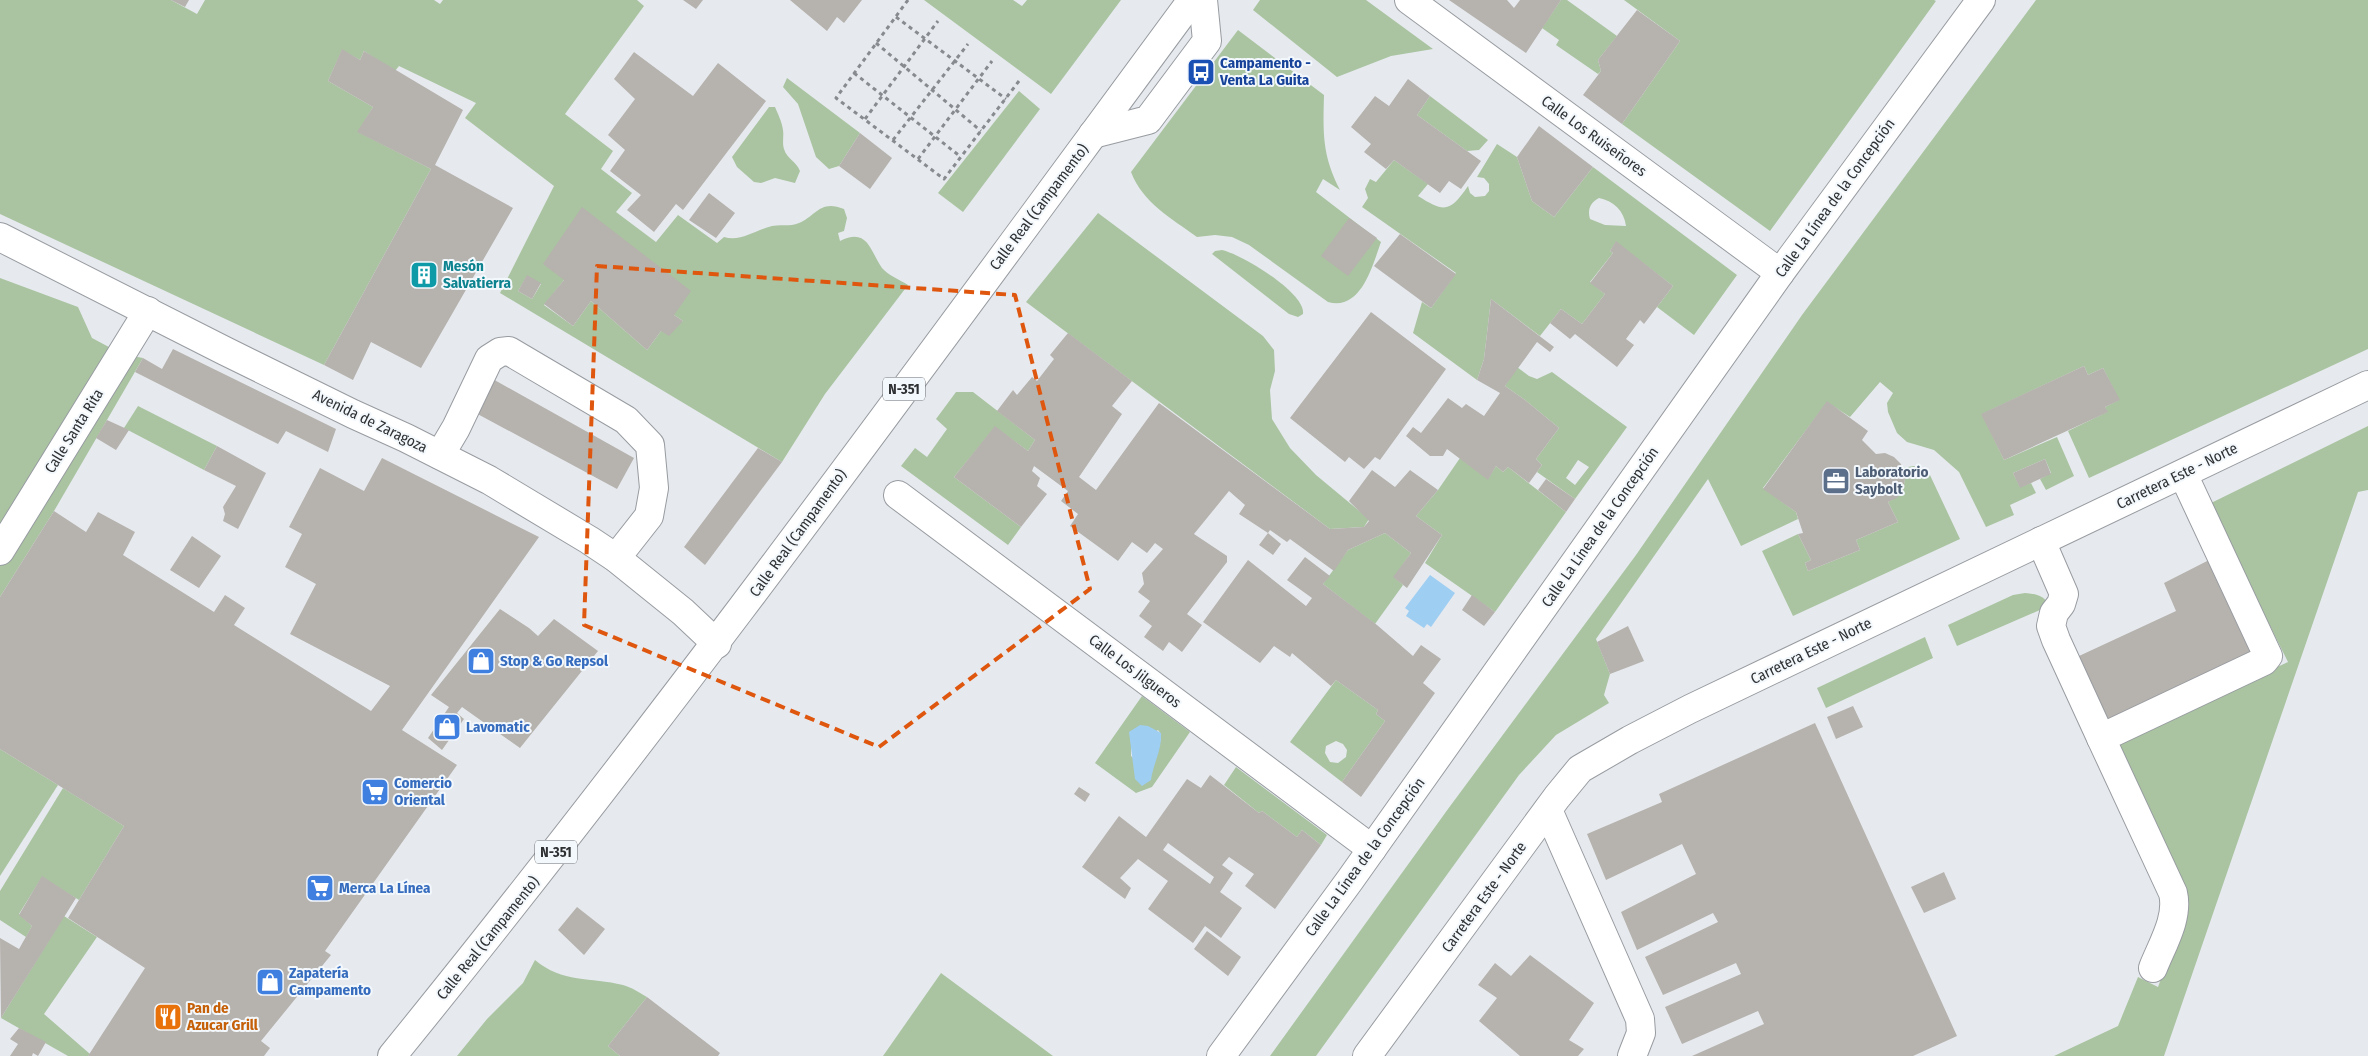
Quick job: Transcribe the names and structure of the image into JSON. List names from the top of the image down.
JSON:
{
  "streets": {
    "main road": [
      "Calle Los Ruiseñores",
      "Calle La Línea de la Concepción",
      "Calle Real (Campamento)",
      "N-351",
      "Avenida de Zaragoza",
      "Calle Santa Rita",
      "Carretera Este - Norte",
      "Calle Los Jilgueros"
    ]
  },
  "crossings": [
    ["Calle Los Ruiseñores", "Calle La Línea de la Concepción"],
    ["Calle La Línea de la Concepción", "Calle Los Jilgueros"],
    ["Calle Real (Campamento)", "Avenida de Zaragoza"],
    ["Avenida de Zaragoza", "Calle Santa Rita"]
  ],
  "places": {
    "bus stop": ["Campamento - Venta La Guita"],
    "building": ["Mesón Salvatierra"],
    "office": ["Laboratorio Saybolt"],
    "shop": ["Stop & Go Repsol", "Lavomatic", "Zapatería Campamento"],
    "supermarket": ["Comercio Oriental", "Merca La Línea"],
    "restaurant": ["Pan de Azucar Grill"]
  }
}
